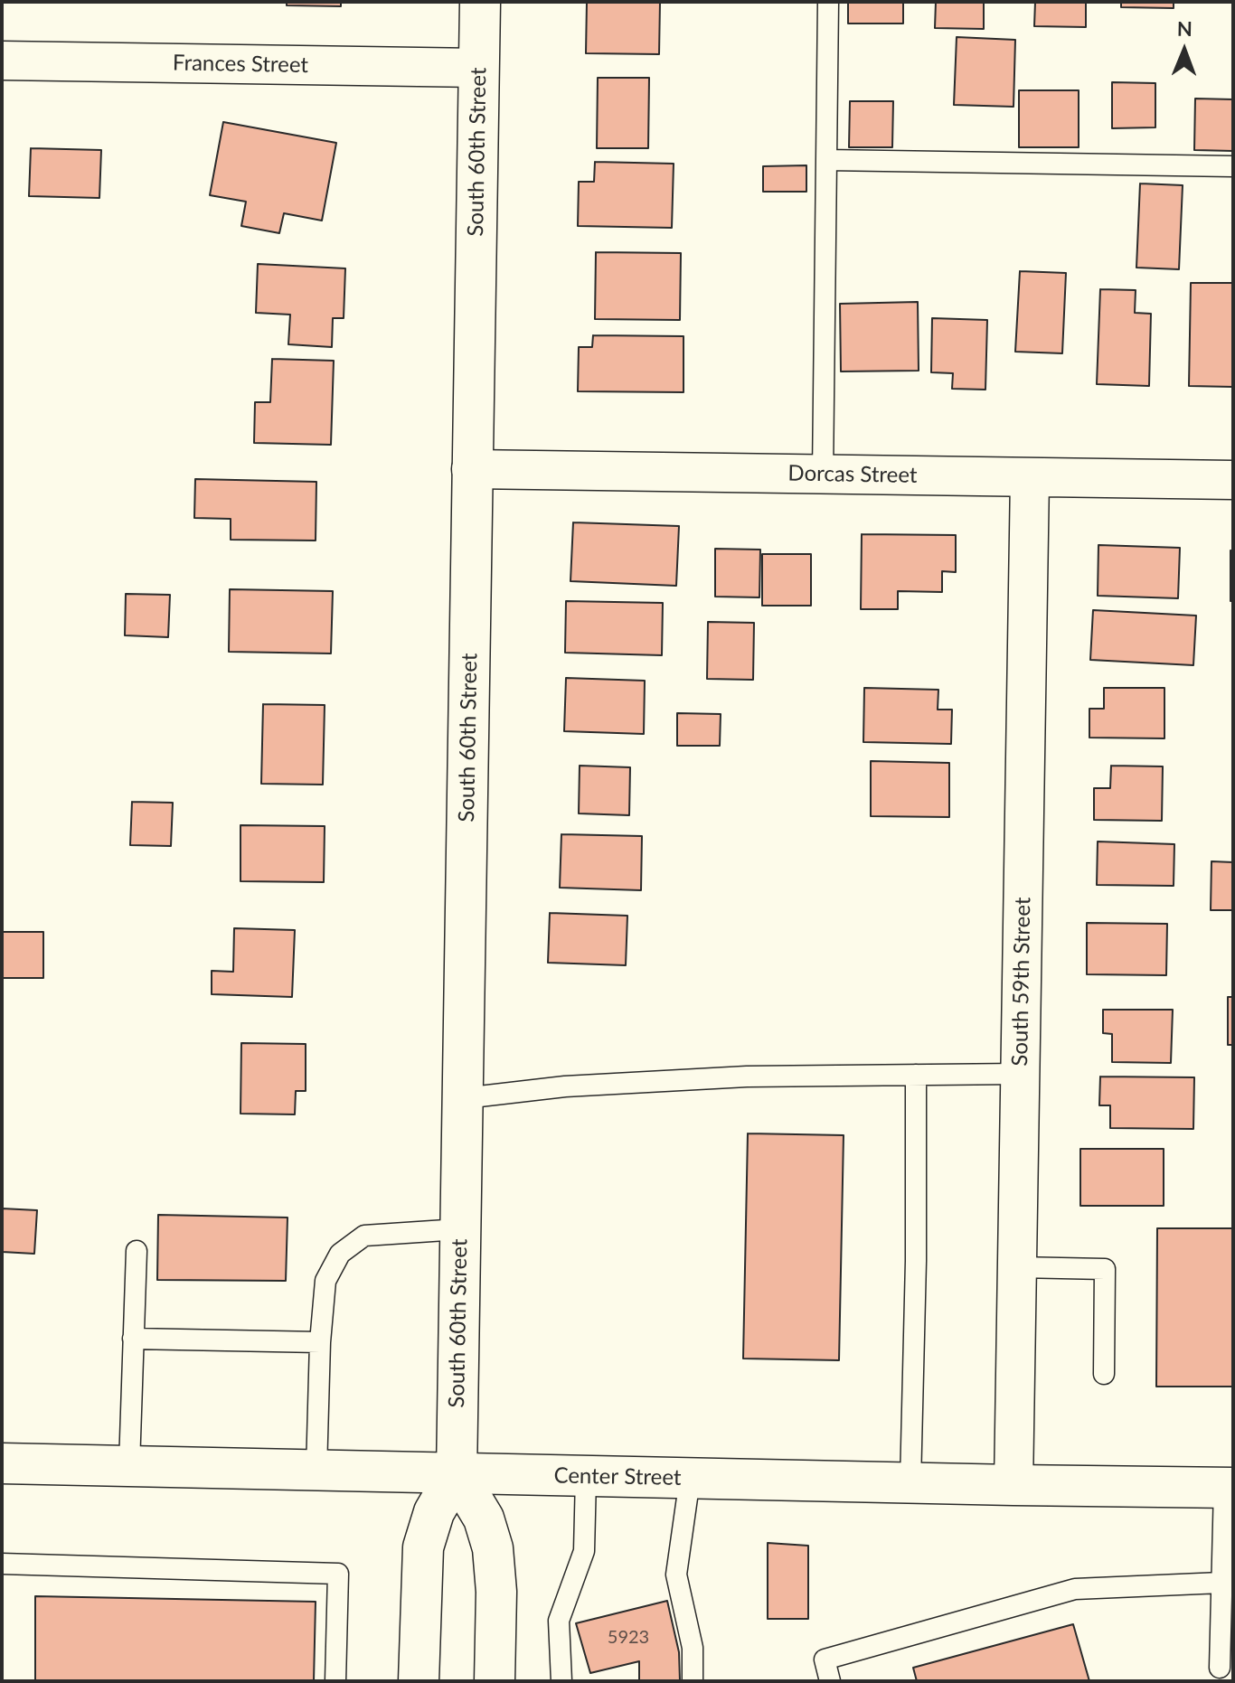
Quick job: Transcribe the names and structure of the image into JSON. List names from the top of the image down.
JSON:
{
  "streets": {
    "main road": ["South 60th Street", "Center Street"],
    "street": ["Frances Street", "Dorcas Street", "South 59th Street"]
  },
  "crossings": [
    ["Frances Street", "South 60th Street"],
    ["South 60th Street", "Dorcas Street"],
    ["South 60th Street", "Center Street"],
    ["Dorcas Street", "South 59th Street"],
    ["South 59th Street", "Center Street"]
  ],
  "house_numbers": ["5923"],
  "north": "top"
}
